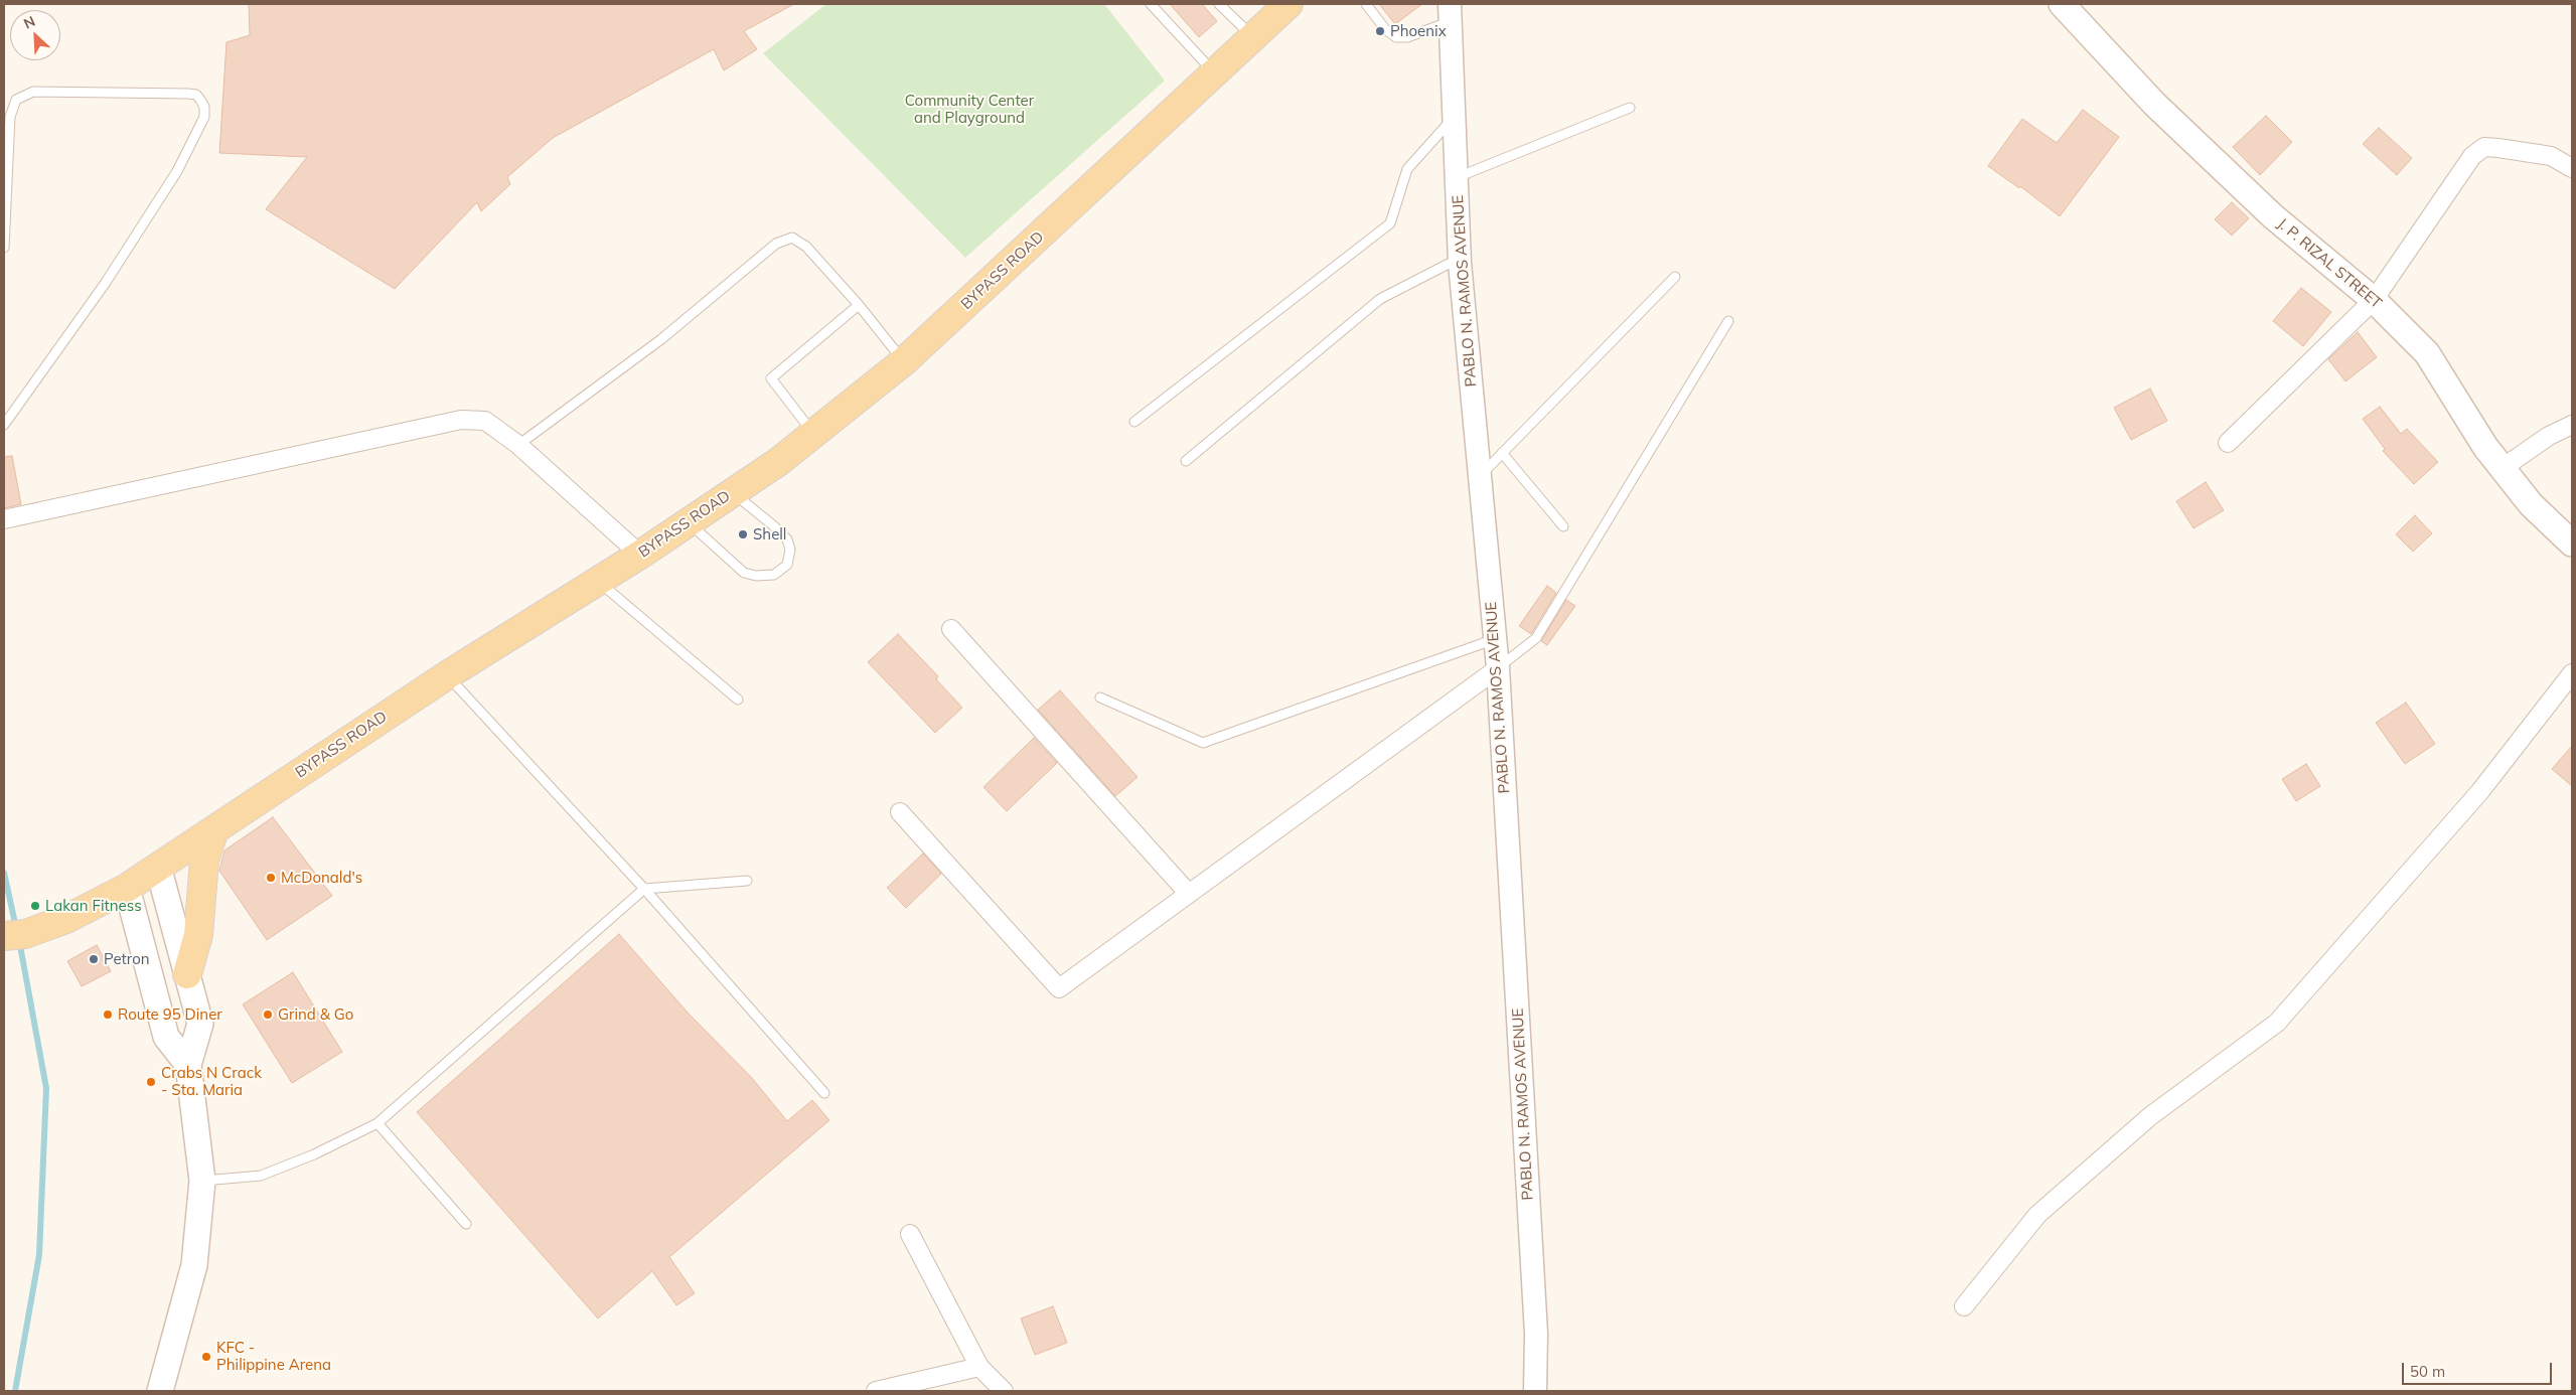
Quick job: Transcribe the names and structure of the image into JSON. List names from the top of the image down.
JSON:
{
  "streets": {
    "main road": ["J. P. RIZAL STREET", "BYPASS ROAD"],
    "street": ["PABLO N. RAMOS AVENUE"]
  },
  "parks": ["Community Center and Playground"],
  "places": [
    "Phoenix",
    "Shell",
    "McDonald's",
    "Lakan Fitness",
    "Petron",
    "Route 95 Diner",
    "Grind & Go",
    "Crabs N Crack - Sta. Maria",
    "KFC - Philippine Arena"
  ],
  "scale_bar": "50 m",
  "north": "top left"
}
